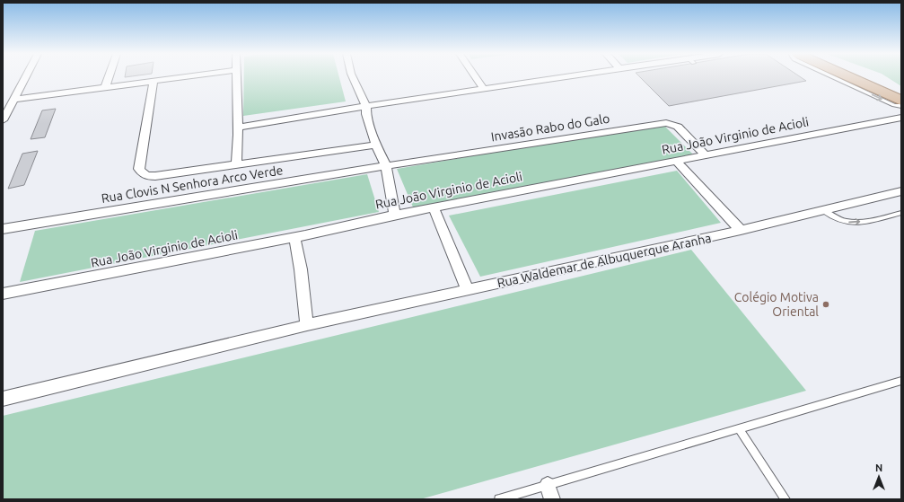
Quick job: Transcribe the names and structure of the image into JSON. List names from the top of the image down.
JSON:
{
  "streets": {
    "street": [
      "Invasão Rabo do Galo",
      "Rua João Virginio de Acioli",
      "Rua Clovis N Senhora Arco Verde",
      "Rua Waldemar de Albuquerque Aranha"
    ]
  },
  "crossings": [
    ["Invasão Rabo do Galo", "Rua João Virginio de Acioli"],
    ["Invasão Rabo do Galo", "Rua Clovis N Senhora Arco Verde"]
  ],
  "places": ["Colégio Motiva Oriental"],
  "north": "top"
}
